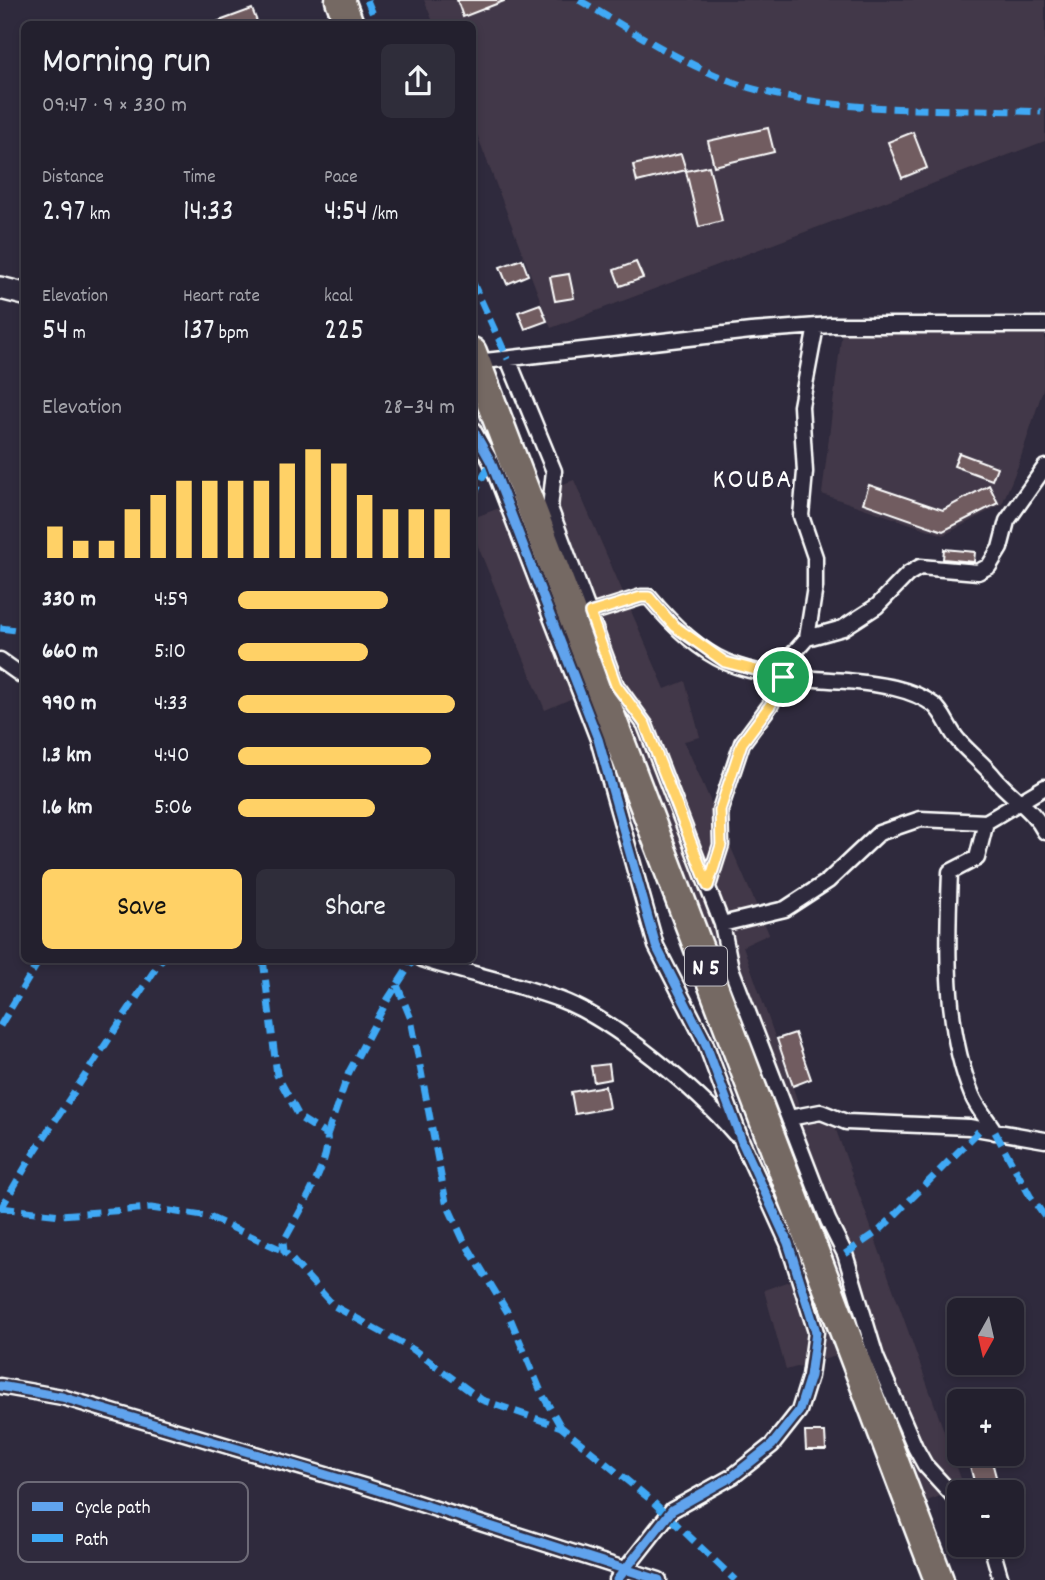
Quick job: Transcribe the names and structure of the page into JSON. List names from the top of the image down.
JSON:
{
  "streets": {
    "highway": ["N 5"]
  },
  "districts": ["KOUBA"],
  "legend": ["Cycle path", "Path"],
  "north": "bottom",
  "page": {
    "heading": ["Morning run", "09:47 · 9 × 330 m"],
    "stats": [
      ["Distance", "2.97 km"],
      ["Time", "14:33"],
      ["Pace", "4:54 /km"],
      ["Elevation", "54 m"],
      ["Heart rate", "137 bpm"],
      ["kcal", "225"]
    ],
    "chart": ["Elevation", "28–34 m"],
    "list": [
      {
        "name": "330 m",
        "note": "4:59"
      },
      {
        "name": "660 m",
        "note": "5:10"
      },
      {
        "name": "990 m",
        "note": "4:33"
      },
      {
        "name": "1.3 km",
        "note": "4:40"
      },
      {
        "name": "1.6 km",
        "note": "5:06"
      }
    ],
    "buttons": ["Save", "Share"],
    "map_buttons": ["+", "−"]
  }
}
